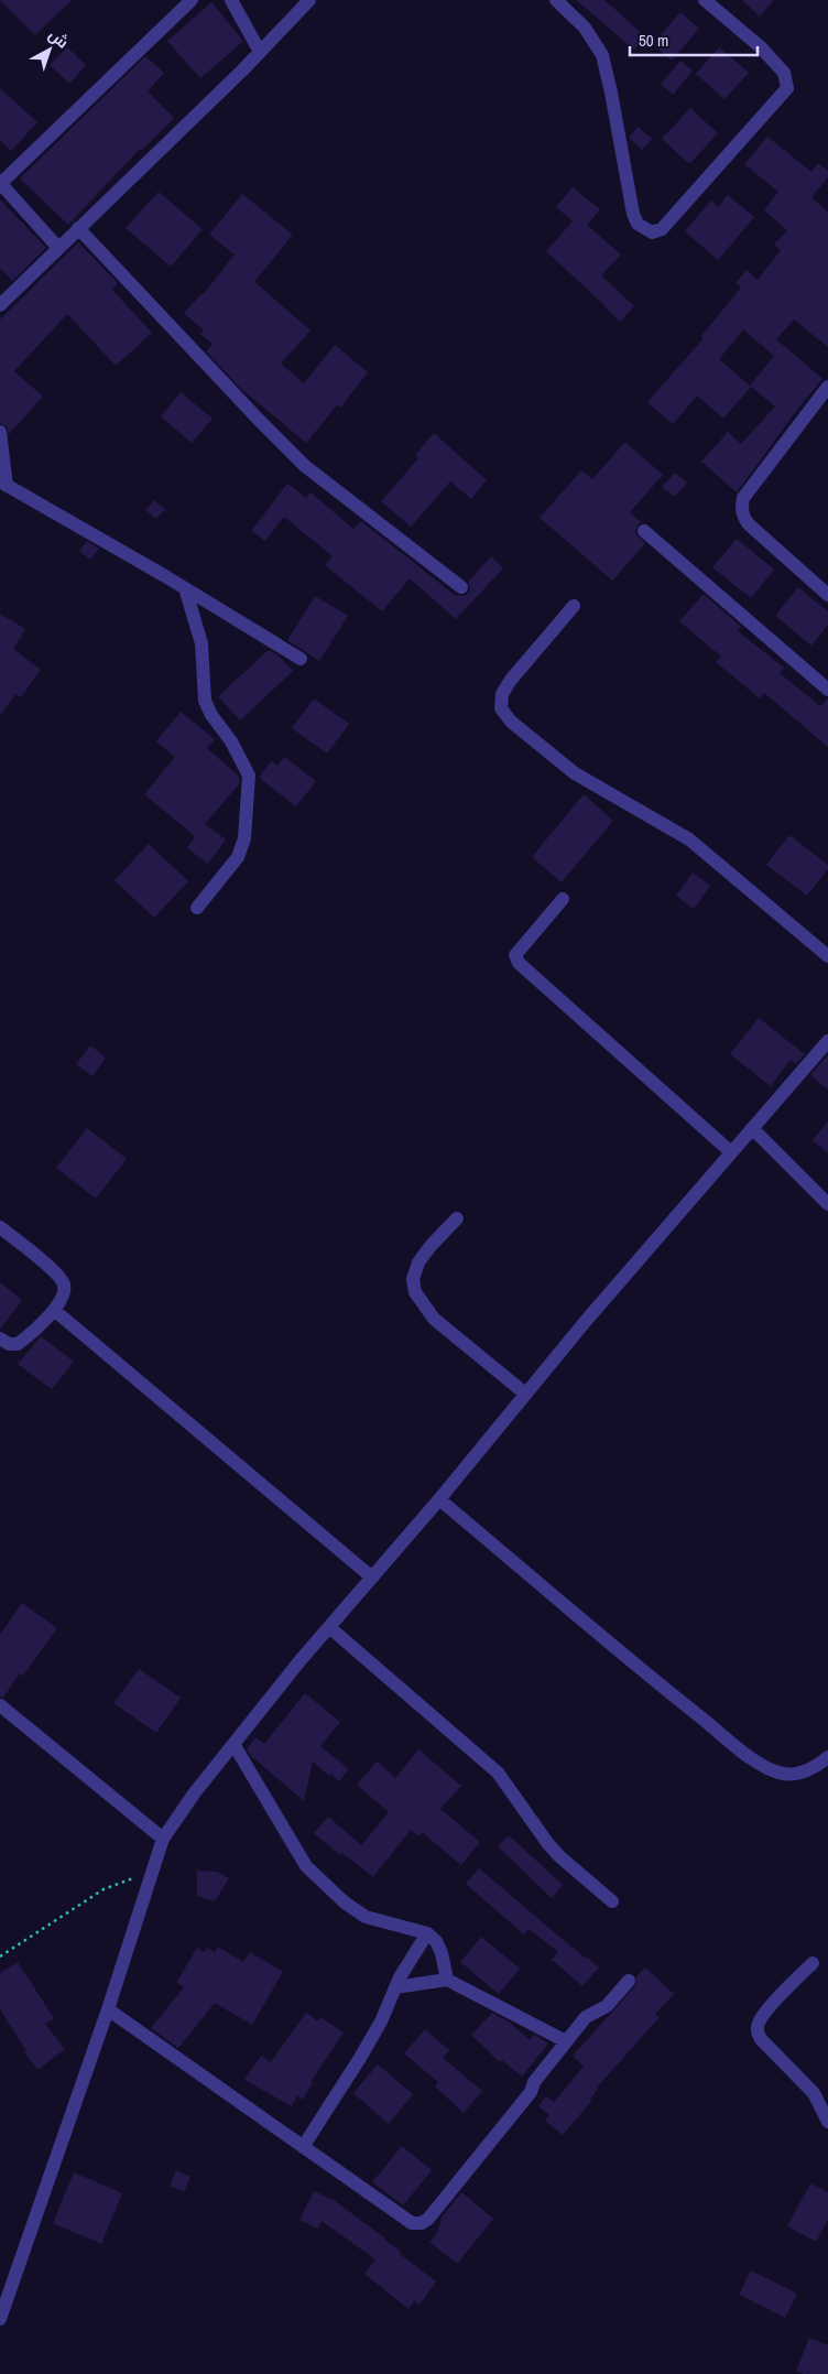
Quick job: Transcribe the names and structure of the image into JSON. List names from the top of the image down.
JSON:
{
  "scale_bar": "50 m",
  "north": "top right"
}
